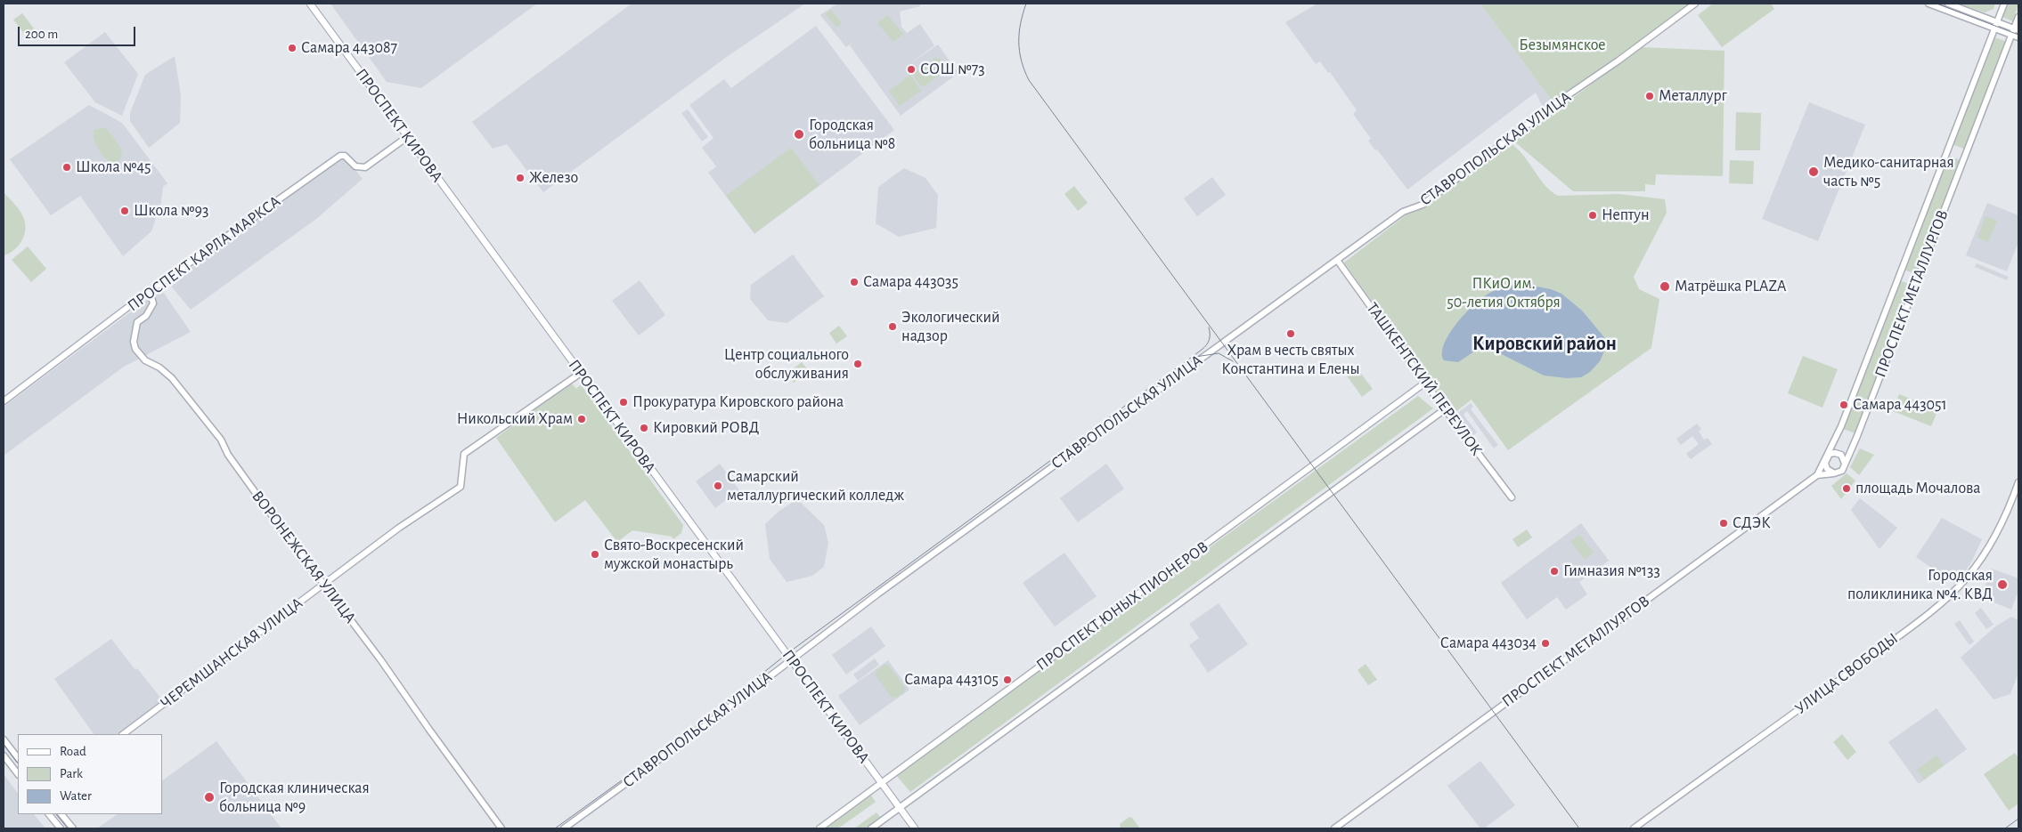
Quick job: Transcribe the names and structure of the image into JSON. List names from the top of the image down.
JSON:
{
  "streets": {
    "main road": ["ПРОСПЕКТ КИРОВА"],
    "street": [
      "СТАВРОПОЛЬСКАЯ УЛИЦА",
      "ПРОСПЕКТ КАРЛА МАРКСА",
      "ПРОСПЕКТ МЕТАЛЛУРГОВ",
      "ТАШКЕНТСКИЙ ПЕРЕУЛОК",
      "ВОРОНЕЖСКАЯ УЛИЦА",
      "ПРОСПЕКТ ЮНЫХ ПИОНЕРОВ",
      "ЧЕРЕМШАНСКАЯ УЛИЦА",
      "УЛИЦА СВОБОДЫ"
    ]
  },
  "crossings": [
    ["ПРОСПЕКТ КИРОВА", "СТАВРОПОЛЬСКАЯ УЛИЦА"],
    ["ПРОСПЕКТ КИРОВА", "ПРОСПЕКТ КАРЛА МАРКСА"],
    ["ПРОСПЕКТ КИРОВА", "ПРОСПЕКТ ЮНЫХ ПИОНЕРОВ"],
    ["ПРОСПЕКТ КИРОВА", "ЧЕРЕМШАНСКАЯ УЛИЦА"],
    ["СТАВРОПОЛЬСКАЯ УЛИЦА", "ТАШКЕНТСКИЙ ПЕРЕУЛОК"],
    ["ПРОСПЕКТ КАРЛА МАРКСА", "ВОРОНЕЖСКАЯ УЛИЦА"],
    ["ТАШКЕНТСКИЙ ПЕРЕУЛОК", "ПРОСПЕКТ ЮНЫХ ПИОНЕРОВ"],
    ["ВОРОНЕЖСКАЯ УЛИЦА", "ЧЕРЕМШАНСКАЯ УЛИЦА"]
  ],
  "districts": ["Кировский район"],
  "parks": ["Безымянское", "ПКиО им. 50-летия Октября"],
  "places": [
    "Самара 443087",
    "СОШ №73",
    "Металлург",
    "Городская больница №8",
    "Школа №45",
    "Медико-санитарная часть №5",
    "Железо",
    "Школа №93",
    "Нептун",
    "Самара 443035",
    "Матрёшка PLAZA",
    "Экологический надзор",
    "Храм в честь святых Константина и Елены",
    "Центр социального обслуживания",
    "Прокуратура Кировского района",
    "Самара 443051",
    "Никольский Храм",
    "Кировкий РОВД",
    "Самарский металлургический колледж",
    "площадь Мочалова",
    "СДЭК",
    "Свято-Воскресенский мужской монастырь",
    "Гимназия №133",
    "Городская поликлиника №4. КВД",
    "Самара 443034",
    "Самара 443105",
    "Городская клиническая больница №9"
  ],
  "legend": ["Road", "Park", "Water"],
  "scale_bar": "200 m"
}
